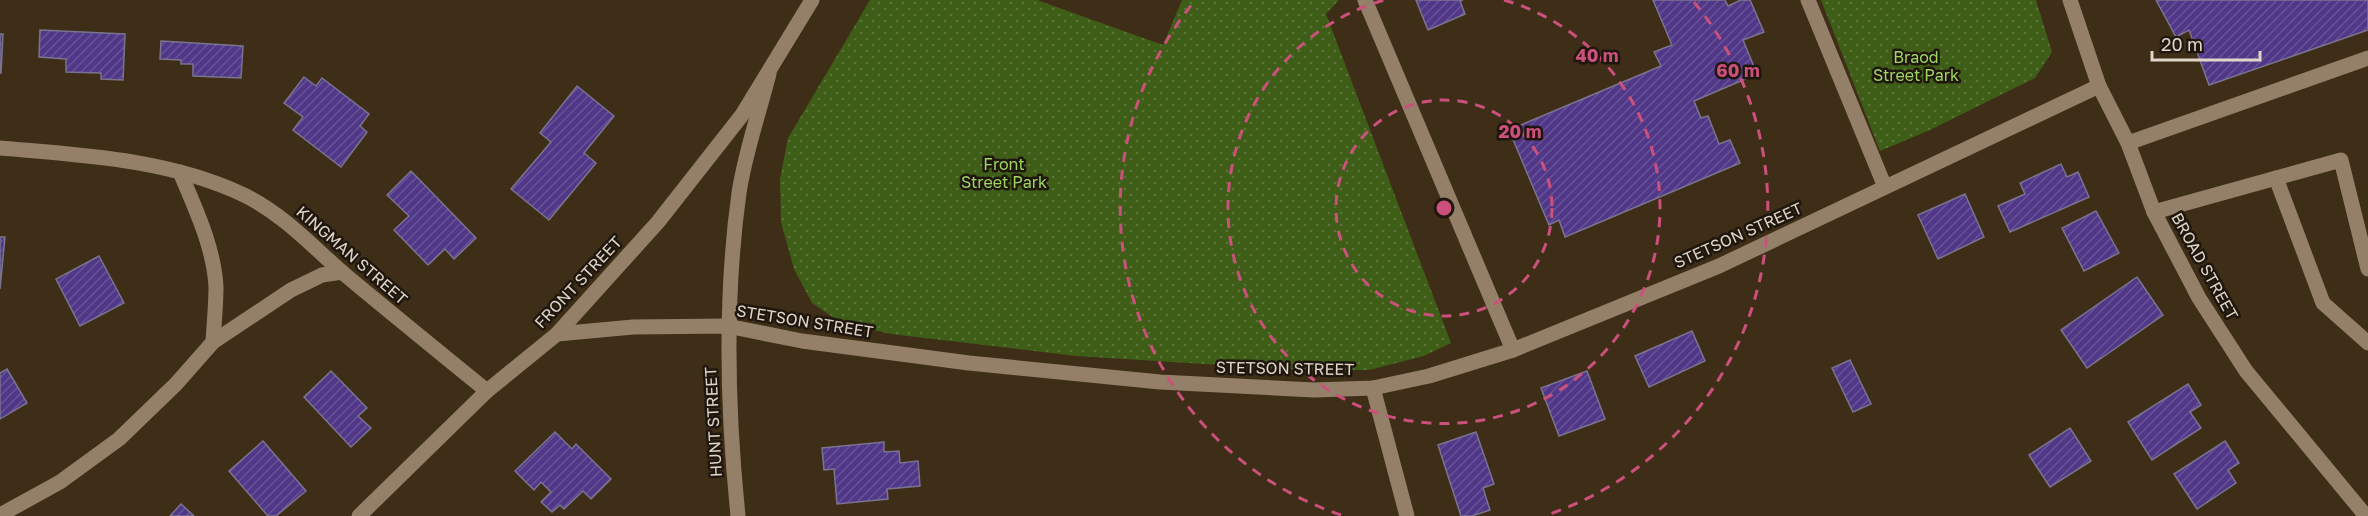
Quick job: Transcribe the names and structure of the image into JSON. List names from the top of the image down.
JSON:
{
  "streets": {
    "street": [
      "STETSON STREET",
      "KINGMAN STREET",
      "BROAD STREET",
      "FRONT STREET",
      "HUNT STREET"
    ]
  },
  "crossings": [
    ["STETSON STREET", "BROAD STREET"],
    ["STETSON STREET", "FRONT STREET"],
    ["STETSON STREET", "HUNT STREET"],
    ["KINGMAN STREET", "FRONT STREET"],
    ["FRONT STREET", "HUNT STREET"]
  ],
  "parks": ["Braod Street Park", "Front Street Park"],
  "scale_bar": "20 m",
  "rings": ["40 m", "60 m", "20 m"]
}
